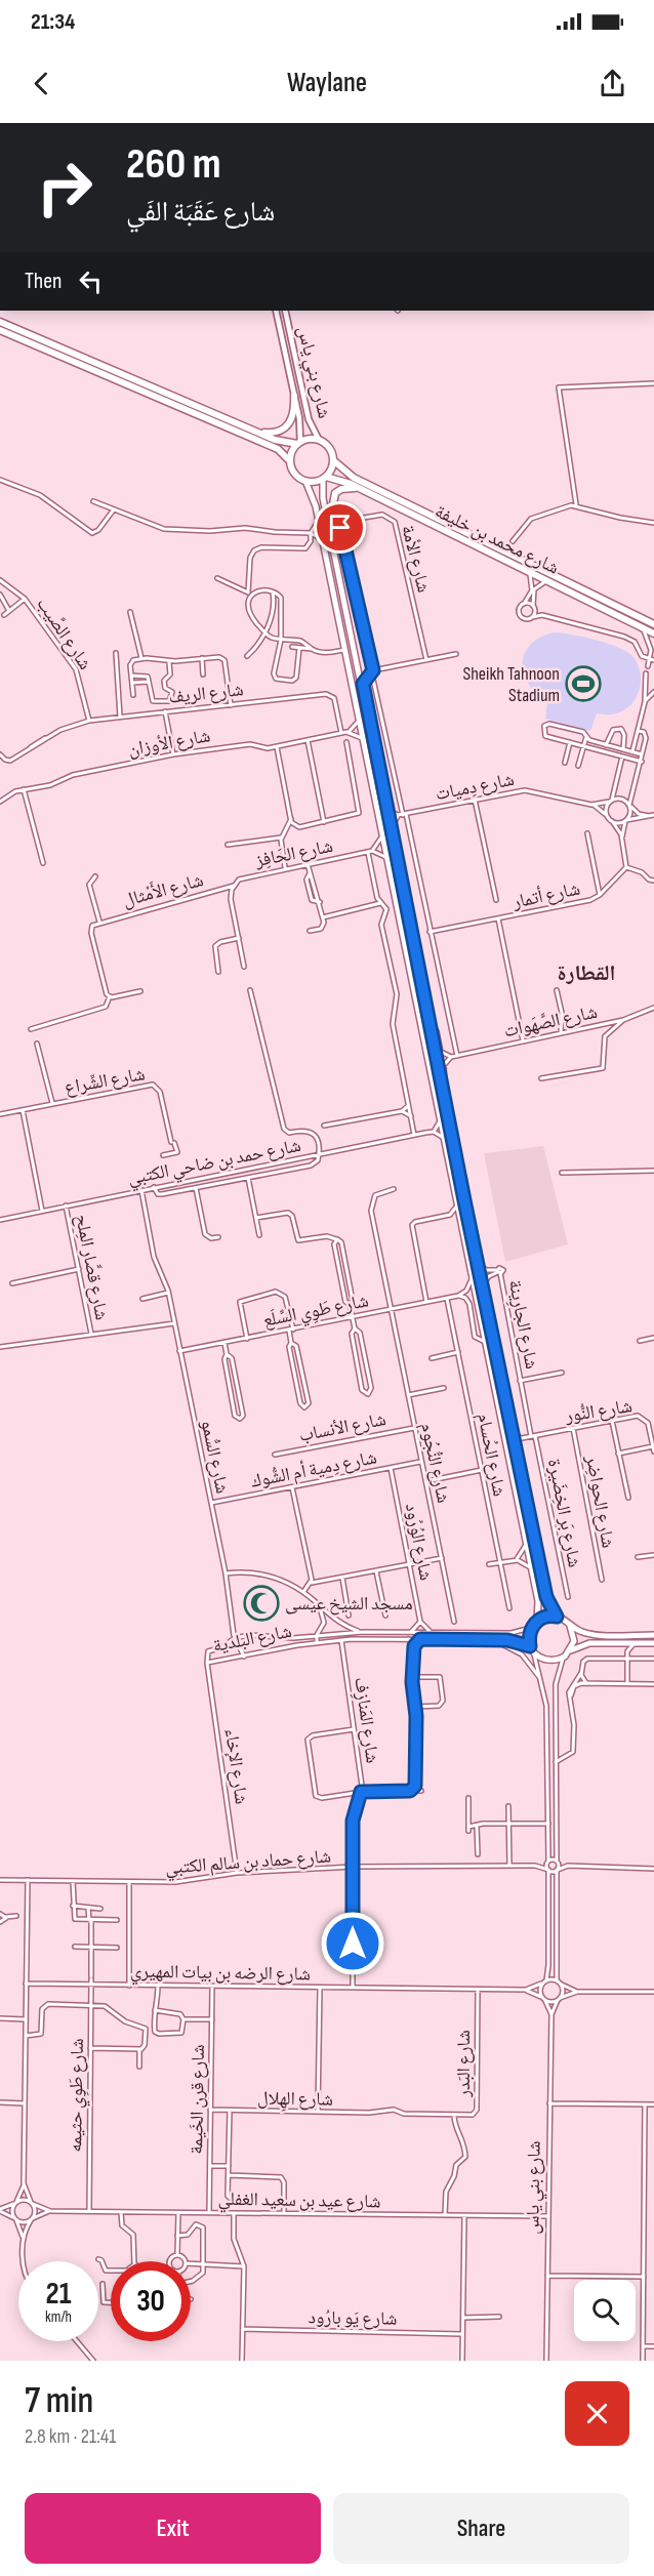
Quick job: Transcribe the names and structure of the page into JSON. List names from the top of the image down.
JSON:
{
  "streets": {
    "highway": ["شارع محمد بن خليفة"],
    "main road": ["شارع بني ياس"],
    "street": [
      "شارع الأمة",
      "شارع الصَّيب",
      "شارع الريف",
      "شارع الأوزان",
      "شارع دِميات",
      "شارع الحَافِز",
      "شارع الأَمْثال",
      "شارع أتمار",
      "شارع الصَّهَوات",
      "شارع الشِّراع",
      "شارع حمد بن ضاحي الكتبي",
      "شارع قصَّار المِلح",
      "شارع طَوِي السِّلَع",
      "شارع الجارِينة",
      "شارع النُّور",
      "شارع الأنساب",
      "شارع الحُسام",
      "شارع السُّمو",
      "شارع النُّجُوم",
      "شارع دِمية أم الشُّوك",
      "شارع الحواضِر",
      "شارع بَر الخِضَيرة",
      "شارع الوُرُود",
      "شارع البلدية",
      "شارع المَنازِف",
      "شارع الإخاء",
      "شارع حماد بن سالم الكتبي",
      "شارع الرضه بن بيات المهيري",
      "شارع البَدر",
      "شارع طَوِي حثيمه",
      "شارع الهِلال",
      "شارع قرن الخَيمة",
      "شارع عيد بن سعيد الغفلي",
      "شارع يَو بارُود"
    ]
  },
  "crossings": [
    ["شارع بني ياس", "شارع محمد بن خليفة"],
    ["شارع بني ياس", "شارع الرضه بن بيات المهيري"],
    ["شارع بني ياس", "شارع عيد بن سعيد الغفلي"],
    ["شارع الأمة", "شارع دِميات"],
    ["شارع الأمة", "شارع أتمار"],
    ["شارع الأمة", "شارع الصَّهَوات"],
    ["شارع الصَّيب", "شارع الريف"],
    ["شارع الريف", "شارع الأوزان"],
    ["شارع الحَافِز", "شارع الأَمْثال"],
    ["شارع حمد بن ضاحي الكتبي", "شارع قصَّار المِلح"],
    ["شارع حمد بن ضاحي الكتبي", "شارع السُّمو"],
    ["شارع طَوِي السِّلَع", "شارع الحُسام"],
    ["شارع طَوِي السِّلَع", "شارع السُّمو"],
    ["شارع طَوِي السِّلَع", "شارع النُّجُوم"],
    ["شارع الجارِينة", "شارع النُّور"],
    ["شارع الجارِينة", "شارع بَر الخِضَيرة"],
    ["شارع النُّور", "شارع الحواضِر"],
    ["شارع النُّور", "شارع بَر الخِضَيرة"],
    ["شارع الأنساب", "شارع النُّجُوم"],
    ["شارع السُّمو", "شارع دِمية أم الشُّوك"],
    ["شارع السُّمو", "شارع البلدية"],
    ["شارع النُّجُوم", "شارع دِمية أم الشُّوك"],
    ["شارع دِمية أم الشُّوك", "شارع الوُرُود"],
    ["شارع البلدية", "شارع المَنازِف"],
    ["شارع البلدية", "شارع الإخاء"],
    ["شارع المَنازِف", "شارع حماد بن سالم الكتبي"],
    ["شارع المَنازِف", "شارع الرضه بن بيات المهيري"],
    ["شارع الإخاء", "شارع حماد بن سالم الكتبي"],
    ["شارع الرضه بن بيات المهيري", "شارع البَدر"],
    ["شارع الرضه بن بيات المهيري", "شارع طَوِي حثيمه"],
    ["شارع الرضه بن بيات المهيري", "شارع قرن الخَيمة"],
    ["شارع البَدر", "شارع الهِلال"],
    ["شارع طَوِي حثيمه", "شارع عيد بن سعيد الغفلي"],
    ["شارع الهِلال", "شارع قرن الخَيمة"],
    ["شارع قرن الخَيمة", "شارع عيد بن سعيد الغفلي"]
  ],
  "districts": ["القطارة"],
  "places": {
    "sports": ["Sheikh Tahnoon Stadium"],
    "mosque": ["مسجد الشيخ عيسى"]
  },
  "page": {
    "status": "21:34",
    "header": "Waylane",
    "turn": ["260 m", "شارع عَقَبَة الفَي"],
    "then": "Then",
    "speed": "21 km/h",
    "limit": "30",
    "heading": ["7 min", "2.8 km · 21:41"],
    "buttons": ["Exit", "Share"]
  }
}
